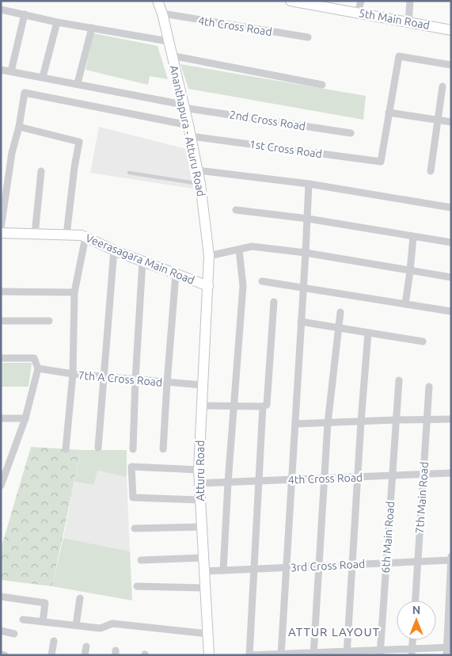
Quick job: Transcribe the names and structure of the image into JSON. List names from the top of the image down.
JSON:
{
  "streets": {
    "street": [
      "5th Main Road",
      "4th Cross Road",
      "2nd Cross Road",
      "Ananthapura - Atturu Road",
      "1st Cross Road",
      "Veerasagara Main Road",
      "7th A Cross Road",
      "Atturu Road",
      "7th Main Road",
      "6th Main Road",
      "3rd Cross Road"
    ]
  },
  "crossings": [
    ["4th Cross Road", "Ananthapura - Atturu Road"],
    ["4th Cross Road", "Atturu Road"],
    ["4th Cross Road", "7th Main Road"],
    ["4th Cross Road", "6th Main Road"],
    ["2nd Cross Road", "Ananthapura - Atturu Road"],
    ["Ananthapura - Atturu Road", "1st Cross Road"],
    ["Ananthapura - Atturu Road", "Veerasagara Main Road"],
    ["Ananthapura - Atturu Road", "Atturu Road"],
    ["Veerasagara Main Road", "Atturu Road"],
    ["7th A Cross Road", "Atturu Road"],
    ["Atturu Road", "3rd Cross Road"],
    ["7th Main Road", "3rd Cross Road"],
    ["6th Main Road", "3rd Cross Road"]
  ],
  "districts": ["ATTUR LAYOUT"],
  "north": "top"
}
